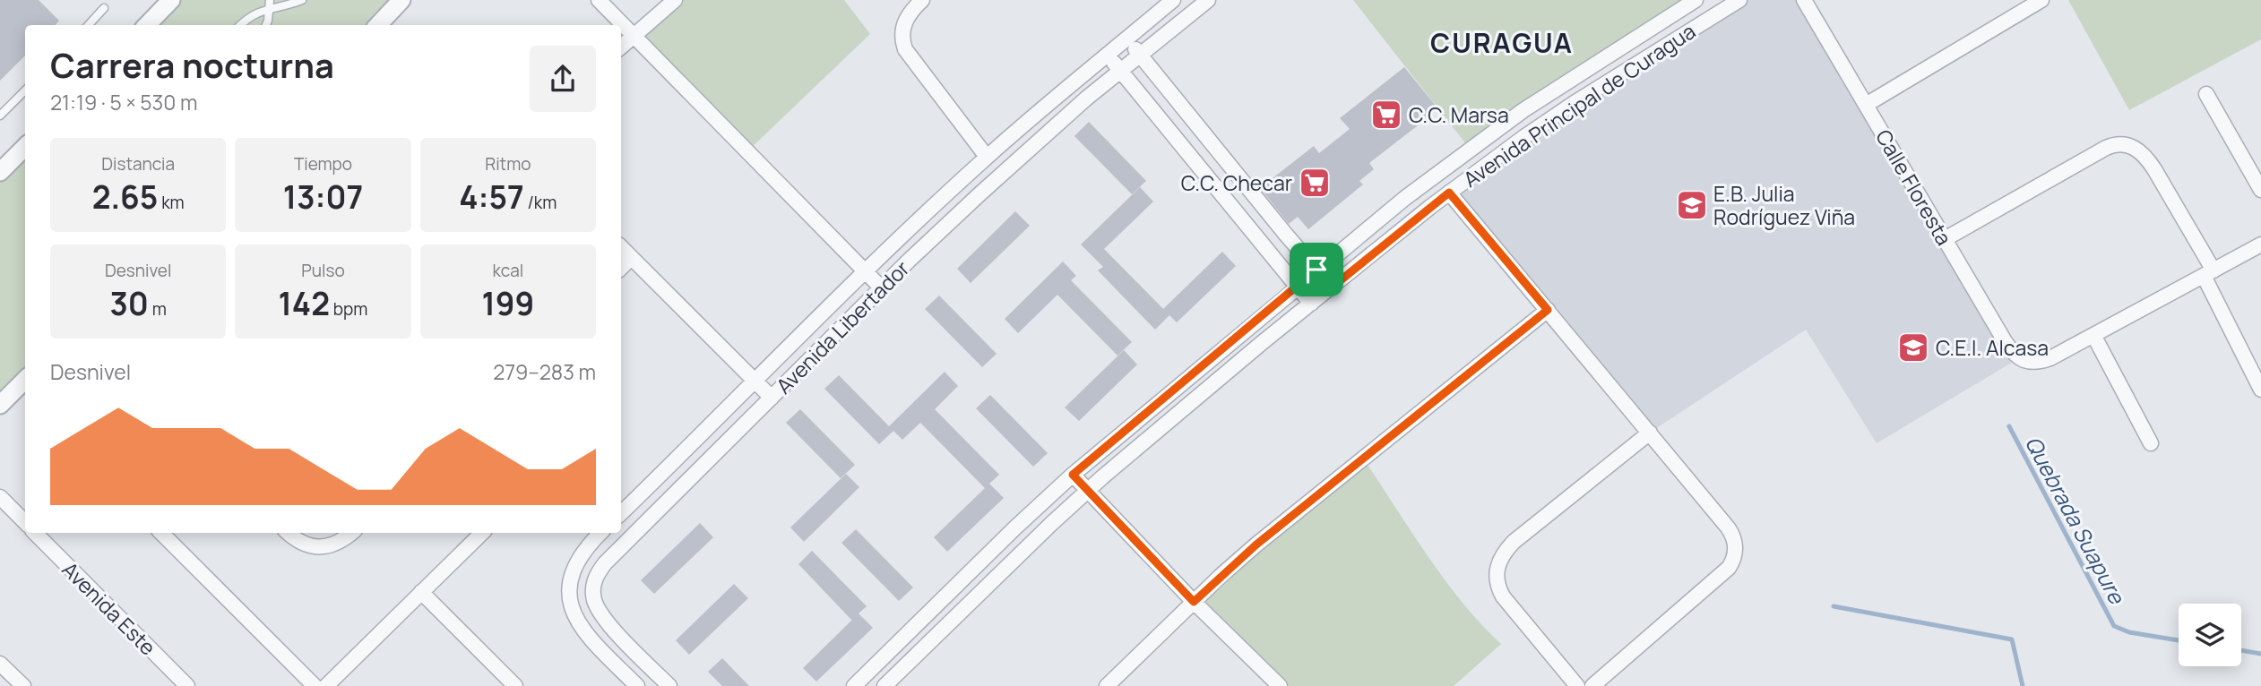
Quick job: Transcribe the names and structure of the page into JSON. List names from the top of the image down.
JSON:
{
  "streets": {
    "street": [
      "Avenida Principal de Curagua",
      "Calle Floresta",
      "Avenida Libertador",
      "Avenida Este"
    ]
  },
  "districts": ["CURAGUA"],
  "water": ["Quebrada Suapure"],
  "places": {
    "supermarket": ["C.C. Marsa", "C.C. Checar"],
    "school or university": ["E.B. Julia Rodríguez Viña", "C.E.I. Alcasa"]
  },
  "page": {
    "heading": ["Carrera nocturna", "21:19 · 5 × 530 m"],
    "stats": [
      ["Distancia", "2.65 km"],
      ["Tiempo", "13:07"],
      ["Ritmo", "4:57 /km"],
      ["Desnivel", "30 m"],
      ["Pulso", "142 bpm"],
      ["kcal", "199"]
    ],
    "chart": ["Desnivel", "279–283 m"]
  }
}
